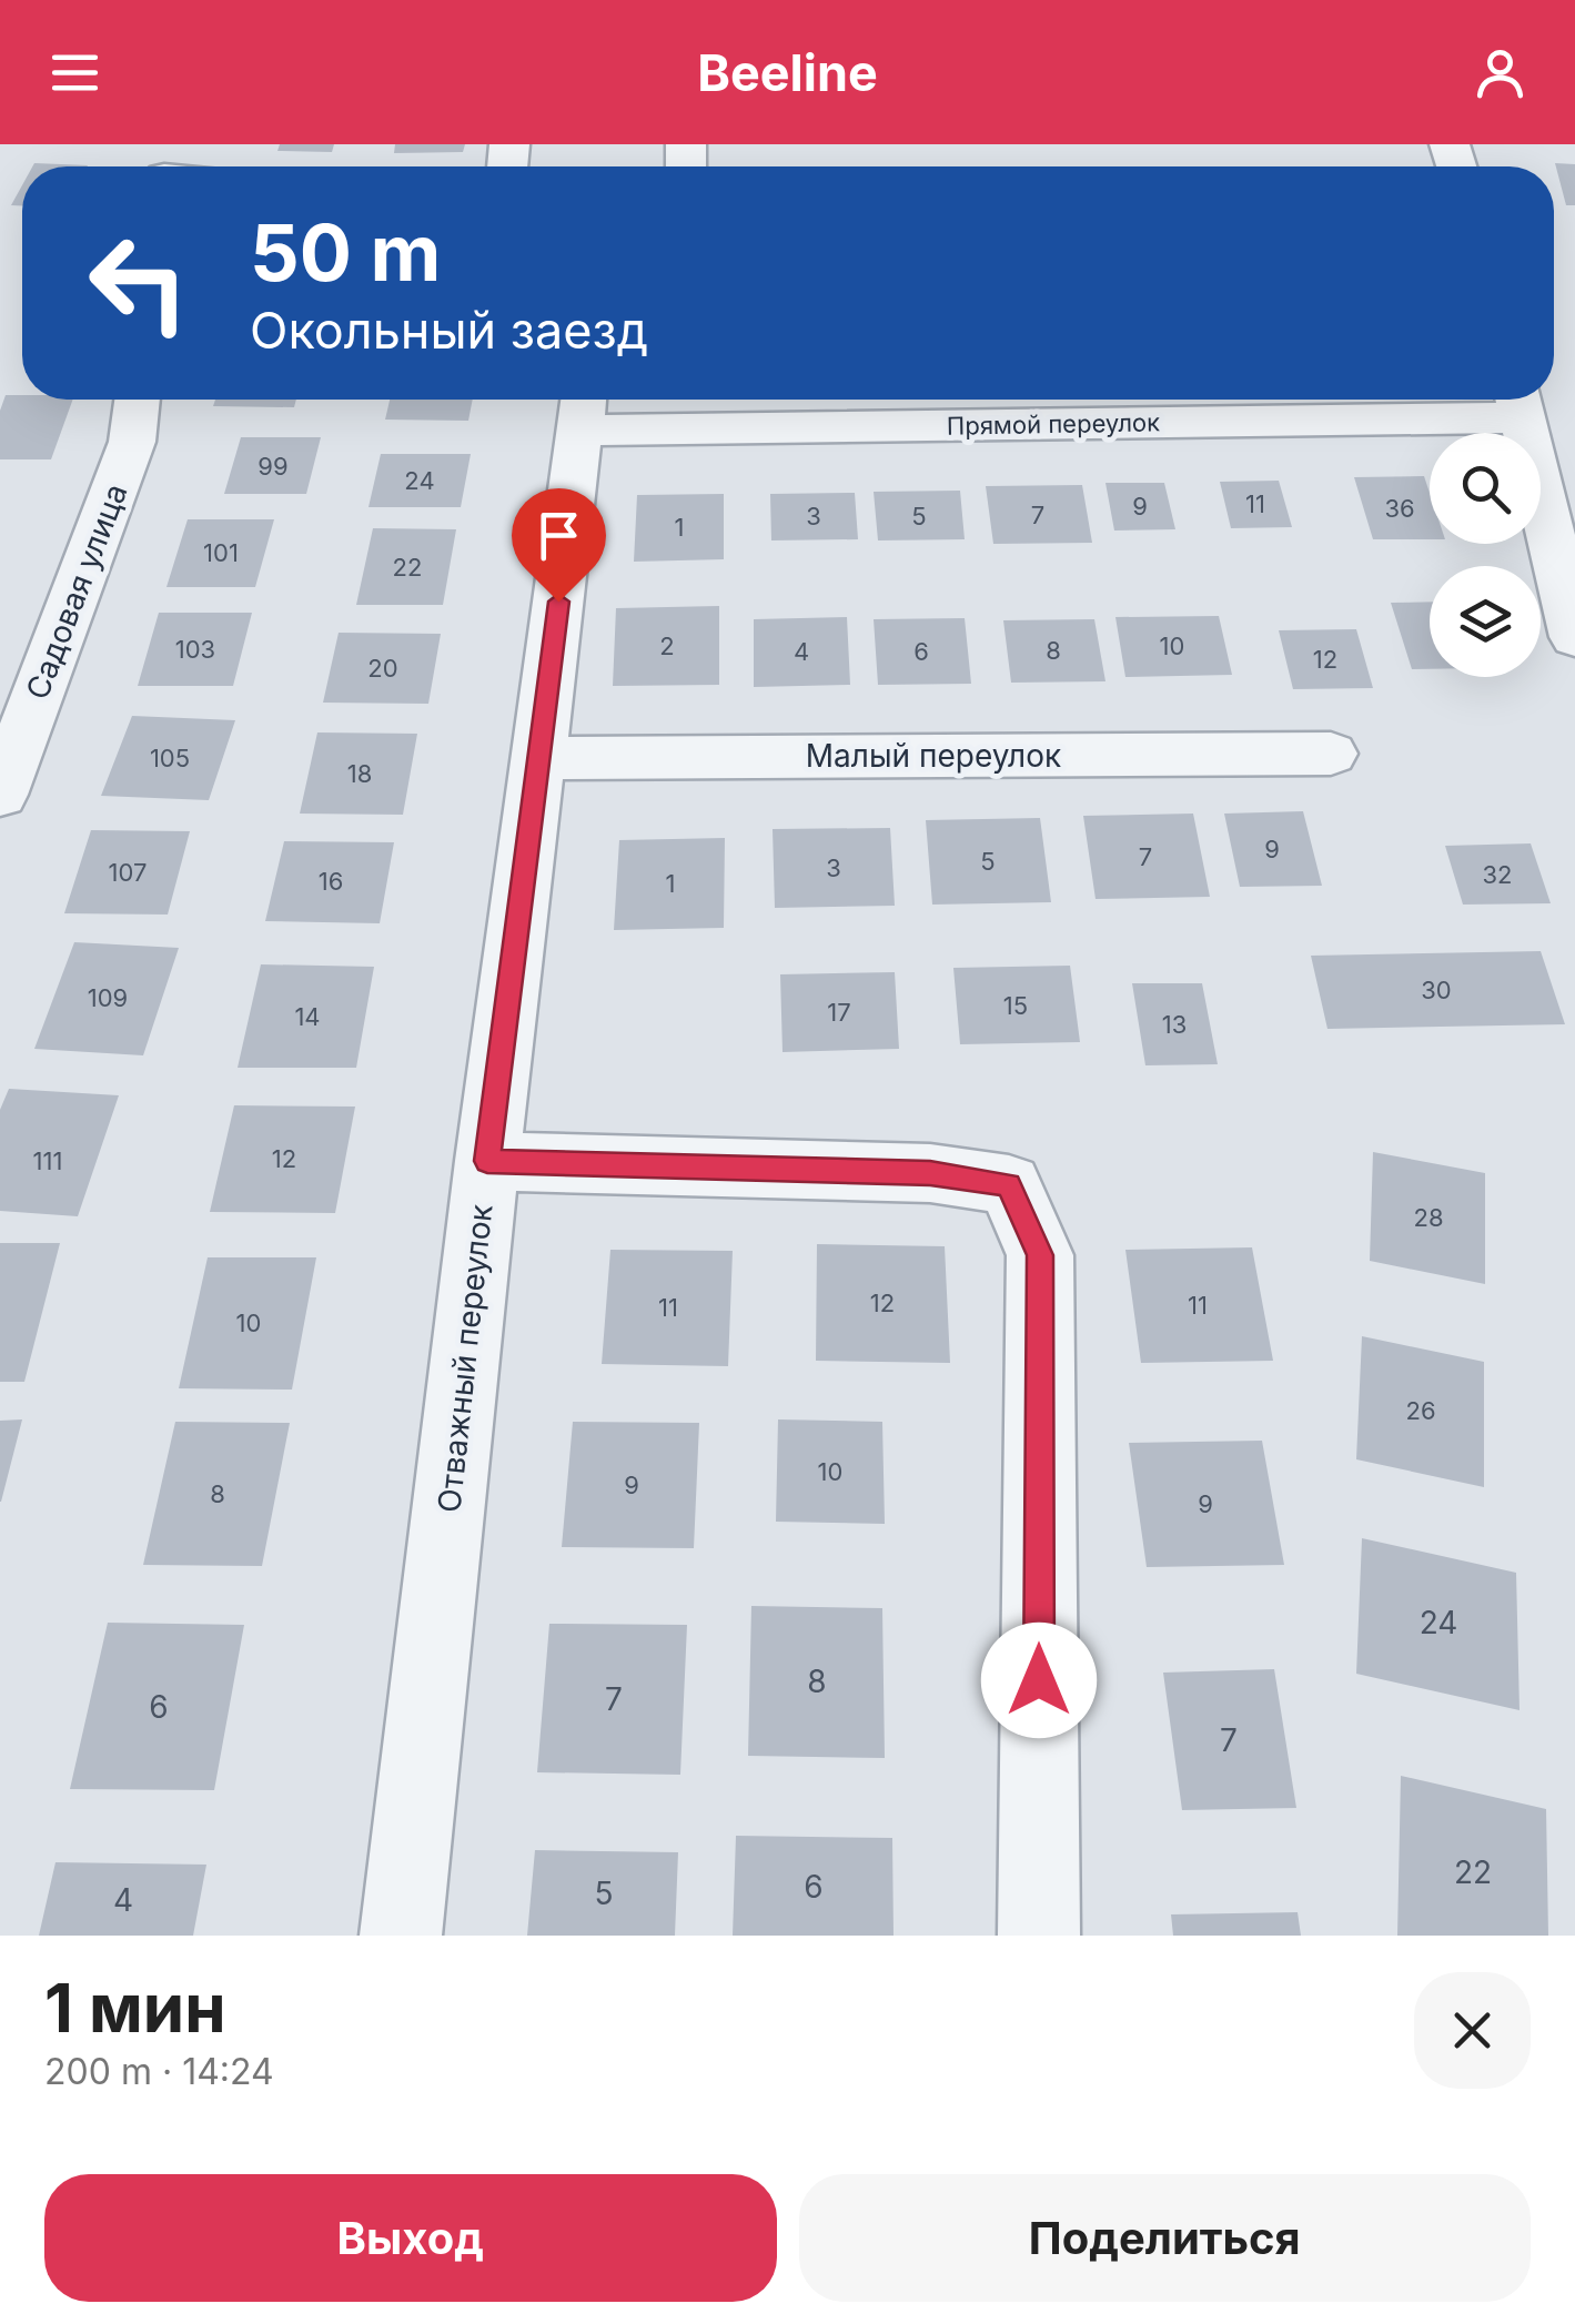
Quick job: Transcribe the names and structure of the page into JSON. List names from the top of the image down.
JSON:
{
  "streets": {
    "street": [
      "Прямой переулок",
      "Садовая улица",
      "Малый переулок",
      "Отважный переулок"
    ]
  },
  "crossings": [
    ["Прямой переулок", "Отважный переулок"],
    ["Малый переулок", "Отважный переулок"]
  ],
  "house_numbers": [
    "99",
    "24",
    "11",
    "9",
    "36",
    "7",
    "3",
    "5",
    "1",
    "101",
    "22",
    "2",
    "10",
    "103",
    "8",
    "4",
    "6",
    "12",
    "20",
    "105",
    "18",
    "9",
    "7",
    "5",
    "3",
    "107",
    "32",
    "16",
    "1",
    "30",
    "109",
    "15",
    "17",
    "14",
    "13",
    "12",
    "111",
    "28",
    "12",
    "11",
    "11",
    "10",
    "26",
    "10",
    "9",
    "8",
    "9",
    "24",
    "8",
    "7",
    "6",
    "7",
    "22",
    "6",
    "5",
    "4"
  ],
  "page": {
    "header": "Beeline",
    "turn": ["50 m", "Окольный заезд"],
    "heading": ["1 мин", "200 m · 14:24"],
    "buttons": ["Выход", "Поделиться"]
  }
}
